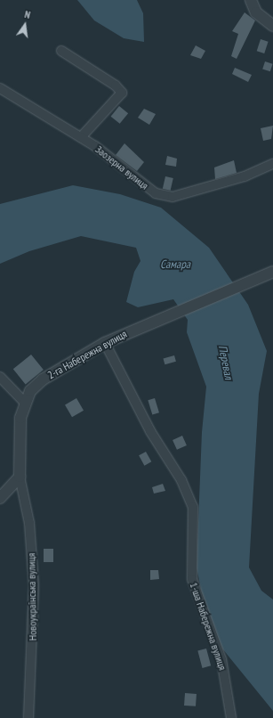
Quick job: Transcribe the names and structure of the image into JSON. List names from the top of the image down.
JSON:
{
  "streets": {
    "street": [
      "Заозерна вулиця",
      "2-га Набережна вулиця",
      "Новоукраїнська вулиця",
      "1-ша Набережна вулиця"
    ]
  },
  "crossings": [
    ["2-га Набережна вулиця", "1-ша Набережна вулиця"]
  ],
  "water": ["Самара", "Перевал"],
  "north": "top"
}
